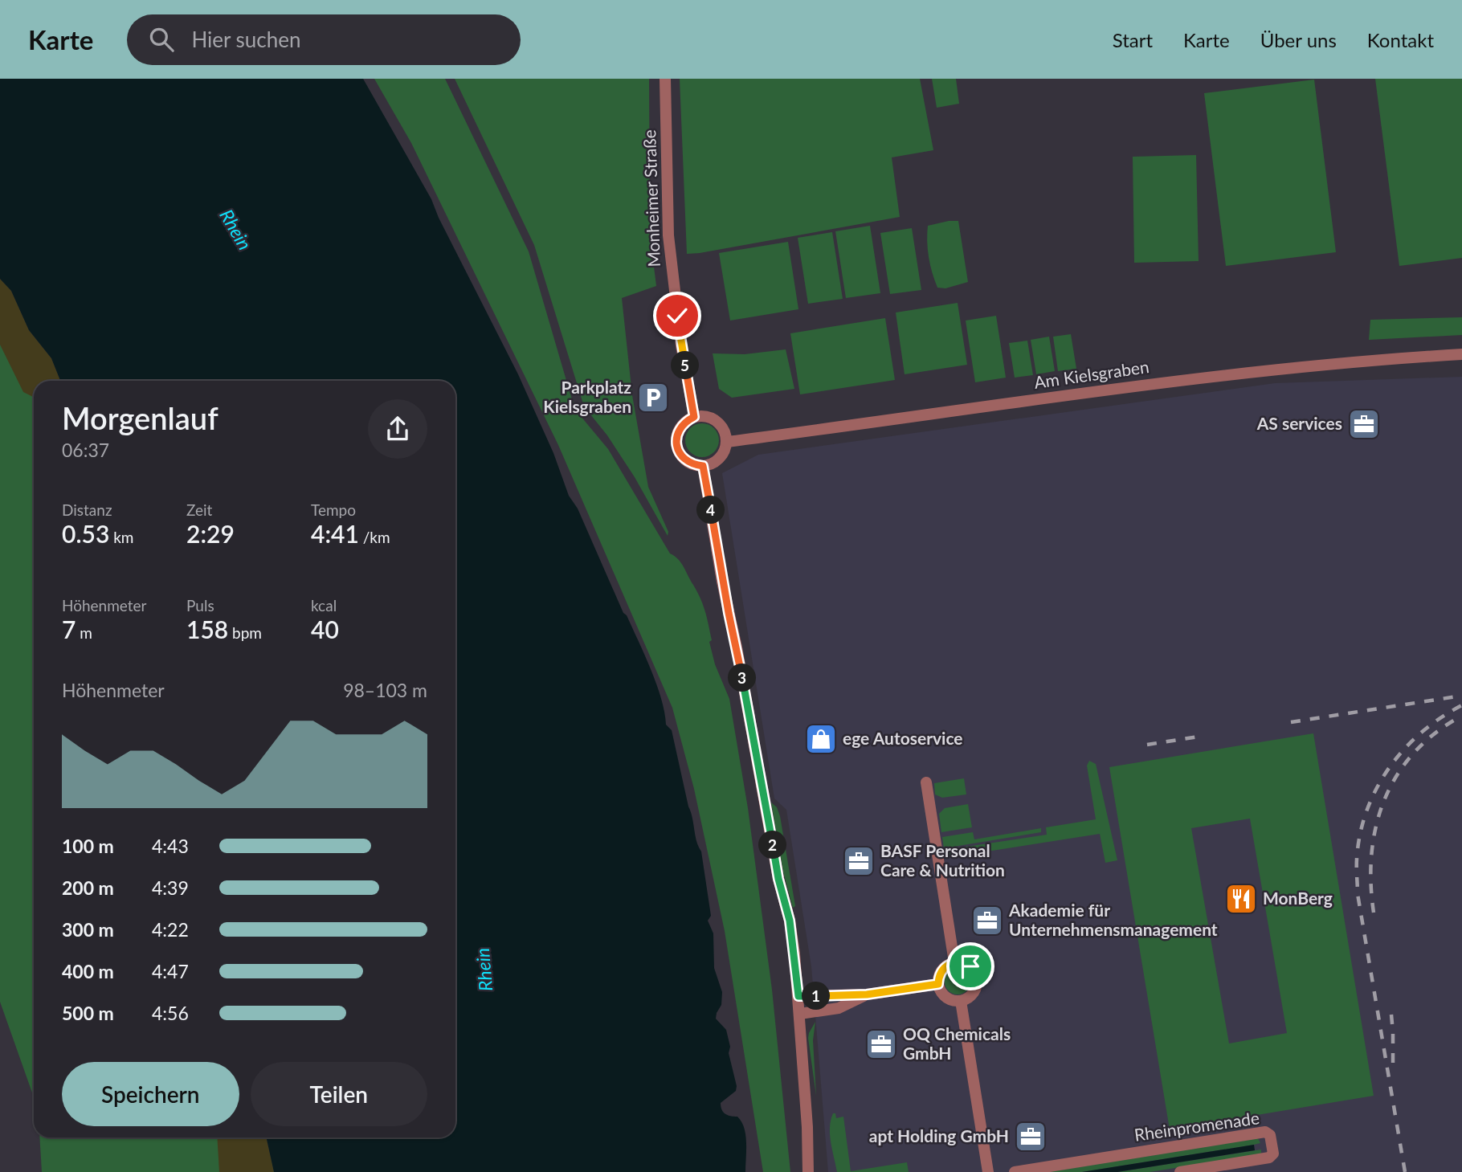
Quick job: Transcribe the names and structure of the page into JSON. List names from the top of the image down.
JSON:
{
  "streets": {
    "street": ["Monheimer Straße", "Am Kielsgraben", "Rheinpromenade"]
  },
  "crossings": [
    ["Monheimer Straße", "Am Kielsgraben"]
  ],
  "water": ["Rhein"],
  "places": {
    "parking": ["Parkplatz Kielsgraben"],
    "office": [
      "AS services",
      "BASF Personal Care & Nutrition",
      "Akademie für Unternehmensmanagement",
      "OQ Chemicals GmbH",
      "apt Holding GmbH"
    ],
    "shop": ["ege Autoservice"],
    "restaurant": ["MonBerg"]
  },
  "page": {
    "header": "Karte",
    "search": "Hier suchen",
    "nav": [
      "Start",
      "Karte",
      "Über uns",
      "Kontakt"
    ],
    "pins": [
      "5",
      "4",
      "3",
      "2",
      "1"
    ],
    "heading": ["Morgenlauf", "06:37"],
    "stats": [
      ["Distanz", "0.53 km"],
      ["Zeit", "2:29"],
      ["Tempo", "4:41 /km"],
      ["Höhenmeter", "7 m"],
      ["Puls", "158 bpm"],
      ["kcal", "40"]
    ],
    "chart": ["Höhenmeter", "98–103 m"],
    "list": [
      {
        "name": "100 m",
        "note": "4:43"
      },
      {
        "name": "200 m",
        "note": "4:39"
      },
      {
        "name": "300 m",
        "note": "4:22"
      },
      {
        "name": "400 m",
        "note": "4:47"
      },
      {
        "name": "500 m",
        "note": "4:56"
      }
    ],
    "buttons": ["Speichern", "Teilen"]
  }
}
